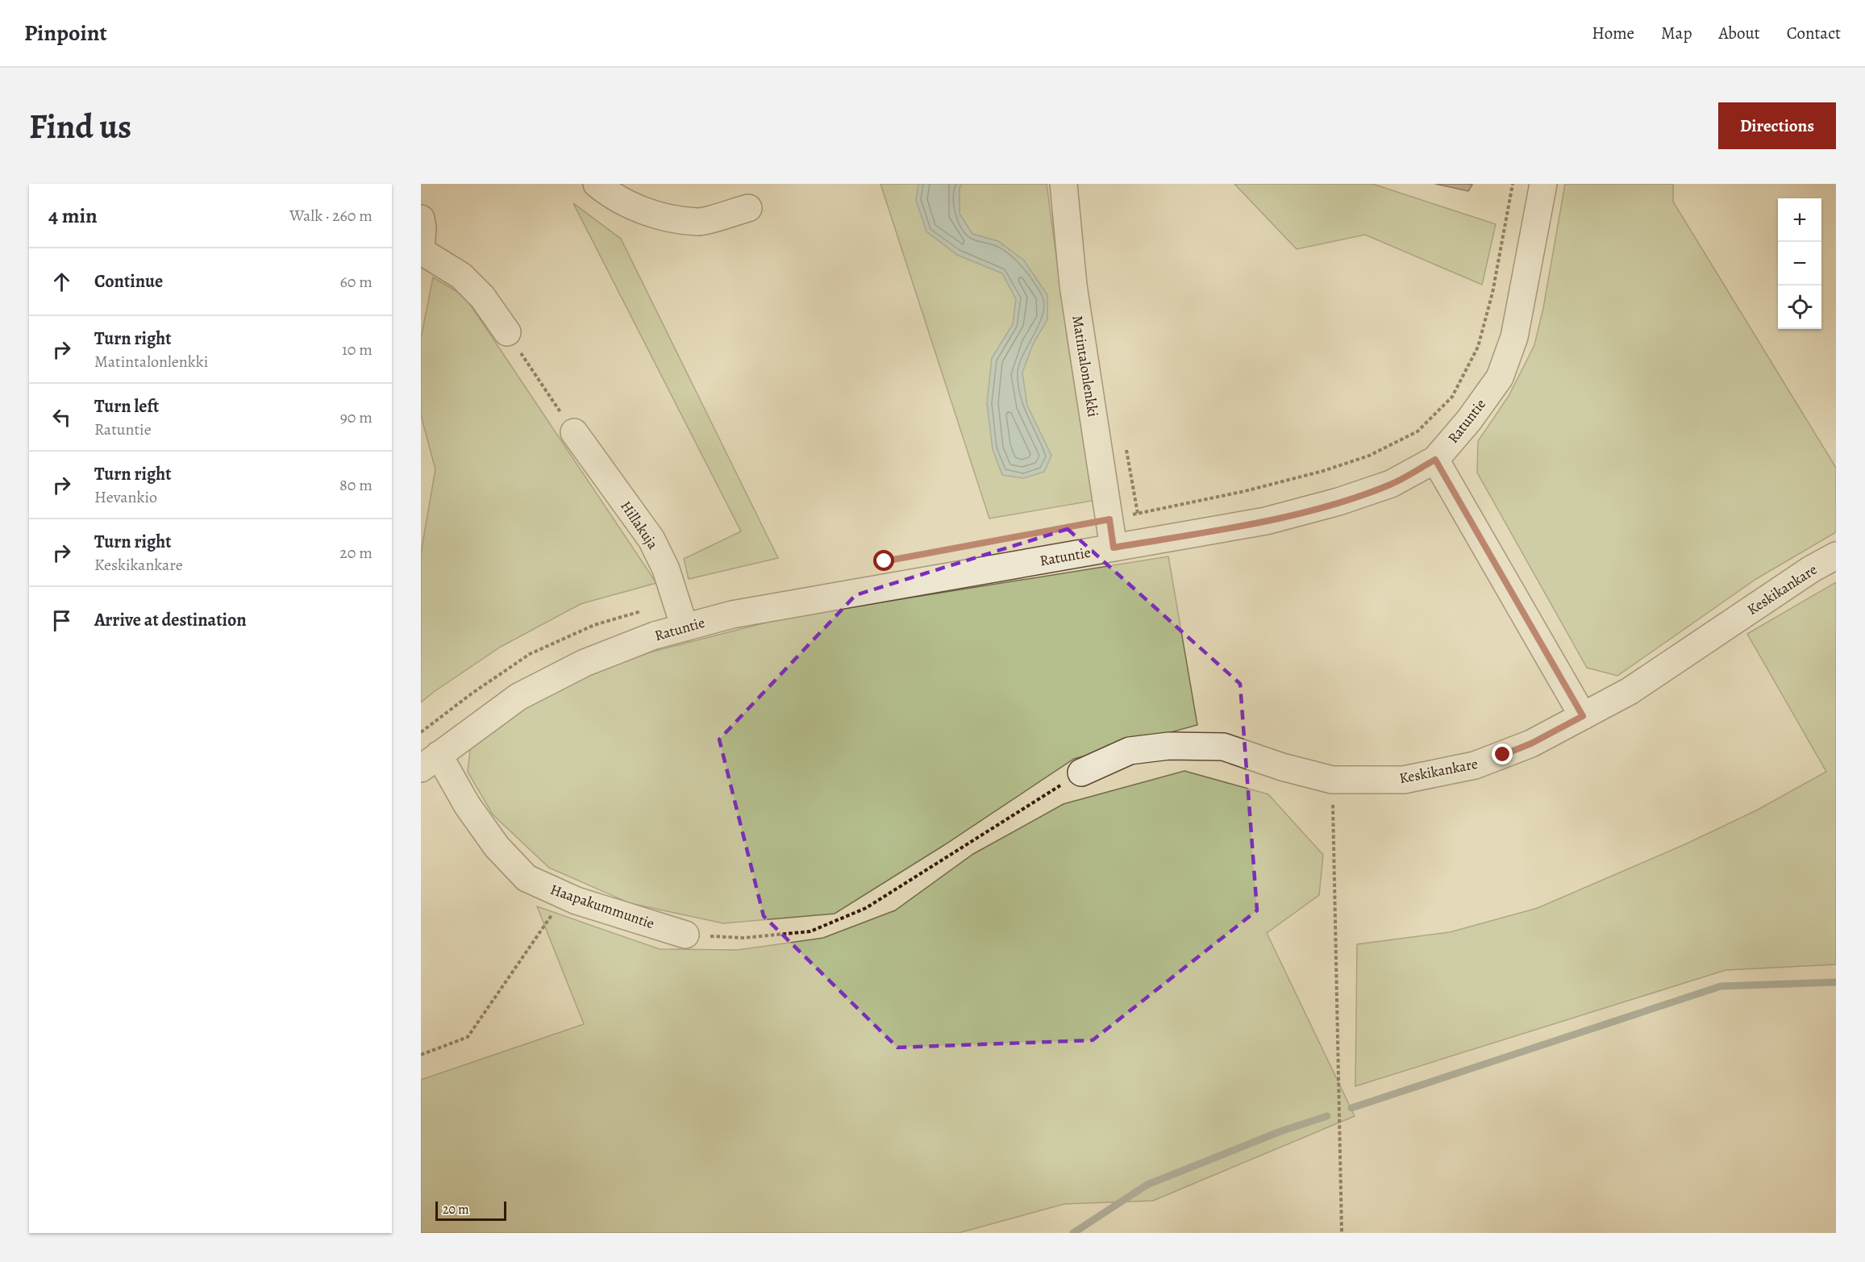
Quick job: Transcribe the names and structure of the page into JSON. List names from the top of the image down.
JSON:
{
  "streets": {
    "street": [
      "Matintalonlenkki",
      "Ratuntie",
      "Hillakuja",
      "Keskikankare",
      "Haapakummuntie"
    ]
  },
  "crossings": [
    ["Matintalonlenkki", "Ratuntie"],
    ["Ratuntie", "Hillakuja"],
    ["Ratuntie", "Haapakummuntie"]
  ],
  "scale_bar": "20 m",
  "page": {
    "header": "Pinpoint",
    "nav": [
      "Home",
      "Map",
      "About",
      "Contact"
    ],
    "buttons": "Directions",
    "title": "Find us",
    "heading": ["4 min", "Walk · 260 m"],
    "map_buttons": ["+", "−"],
    "list": [
      ["Continue", "60 m"],
      ["Turn right", "Matintalonlenkki", "10 m"],
      ["Turn left", "Ratuntie", "90 m"],
      ["Turn right", "Hevankio", "80 m"],
      ["Turn right", "Keskikankare", "20 m"],
      "Arrive at destination"
    ],
    "scale": "20 m"
  }
}
